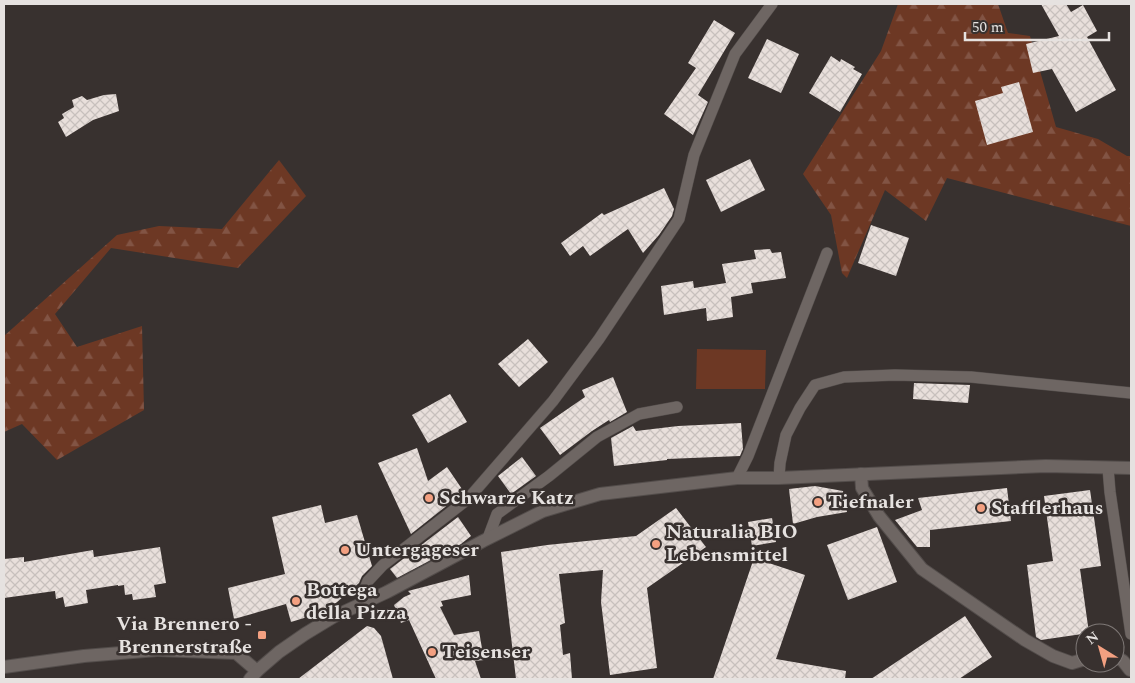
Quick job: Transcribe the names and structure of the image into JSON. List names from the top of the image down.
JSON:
{
  "places": {
    "other": [
      "Schwarze Katz",
      "Tiefnaler",
      "Stafflerhaus",
      "Naturalia BIO Lebensmittel",
      "Untergageser",
      "Bottega della Pizza",
      "Teisenser"
    ],
    "transit": ["Via Brennero - Brennerstraße"]
  },
  "scale_bar": "50 m",
  "north": "top left"
}
